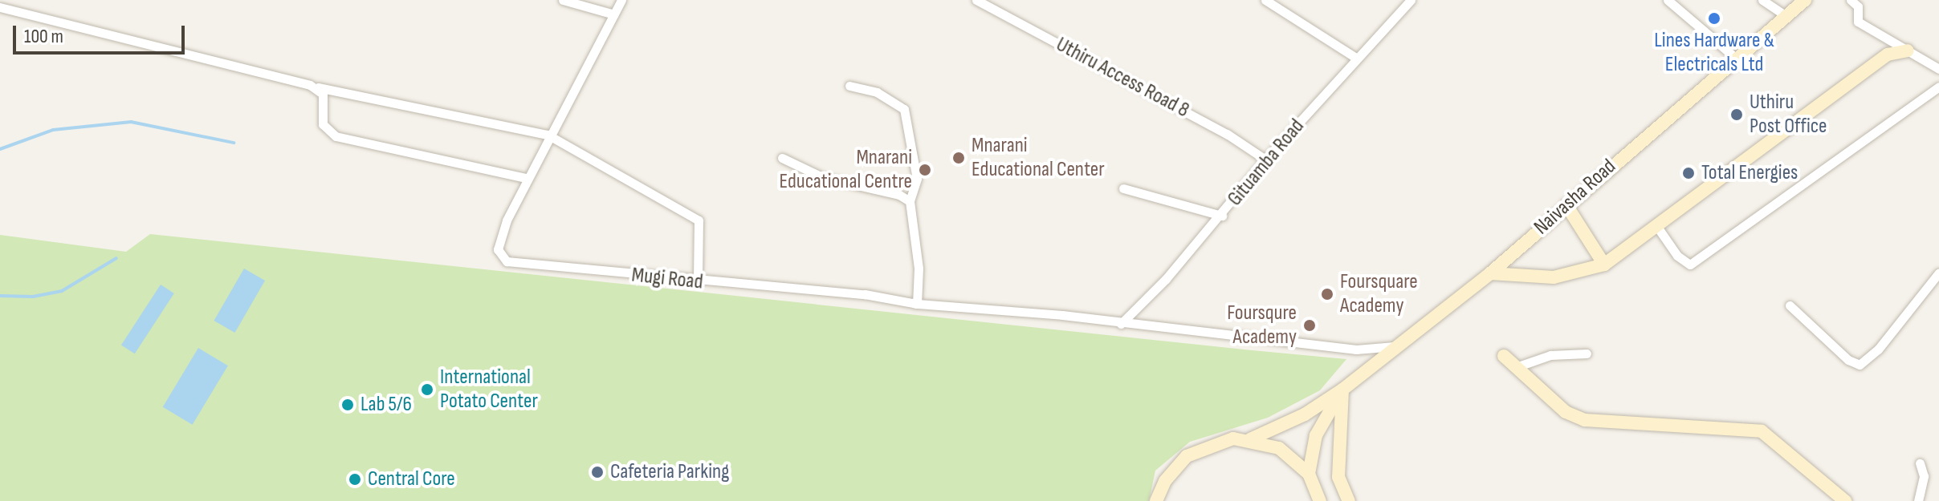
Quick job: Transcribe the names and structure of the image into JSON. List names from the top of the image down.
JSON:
{
  "streets": {
    "street": [
      "Uthiru Access Road 8",
      "Gituamba Road",
      "Naivasha Road",
      "Mugi Road"
    ]
  },
  "crossings": [
    ["Uthiru Access Road 8", "Gituamba Road"],
    ["Gituamba Road", "Mugi Road"],
    ["Naivasha Road", "Mugi Road"]
  ],
  "places": [
    "Lines Hardware & Electricals Ltd",
    "Uthiru Post Office",
    "Mnarani Educational Center",
    "Mnarani Educational Centre",
    "Total Energies",
    "Foursquare Academy",
    "Foursqure Academy",
    "International Potato Center",
    "Lab 5/6",
    "Cafeteria Parking",
    "Central Core"
  ],
  "scale_bar": "100 m"
}
